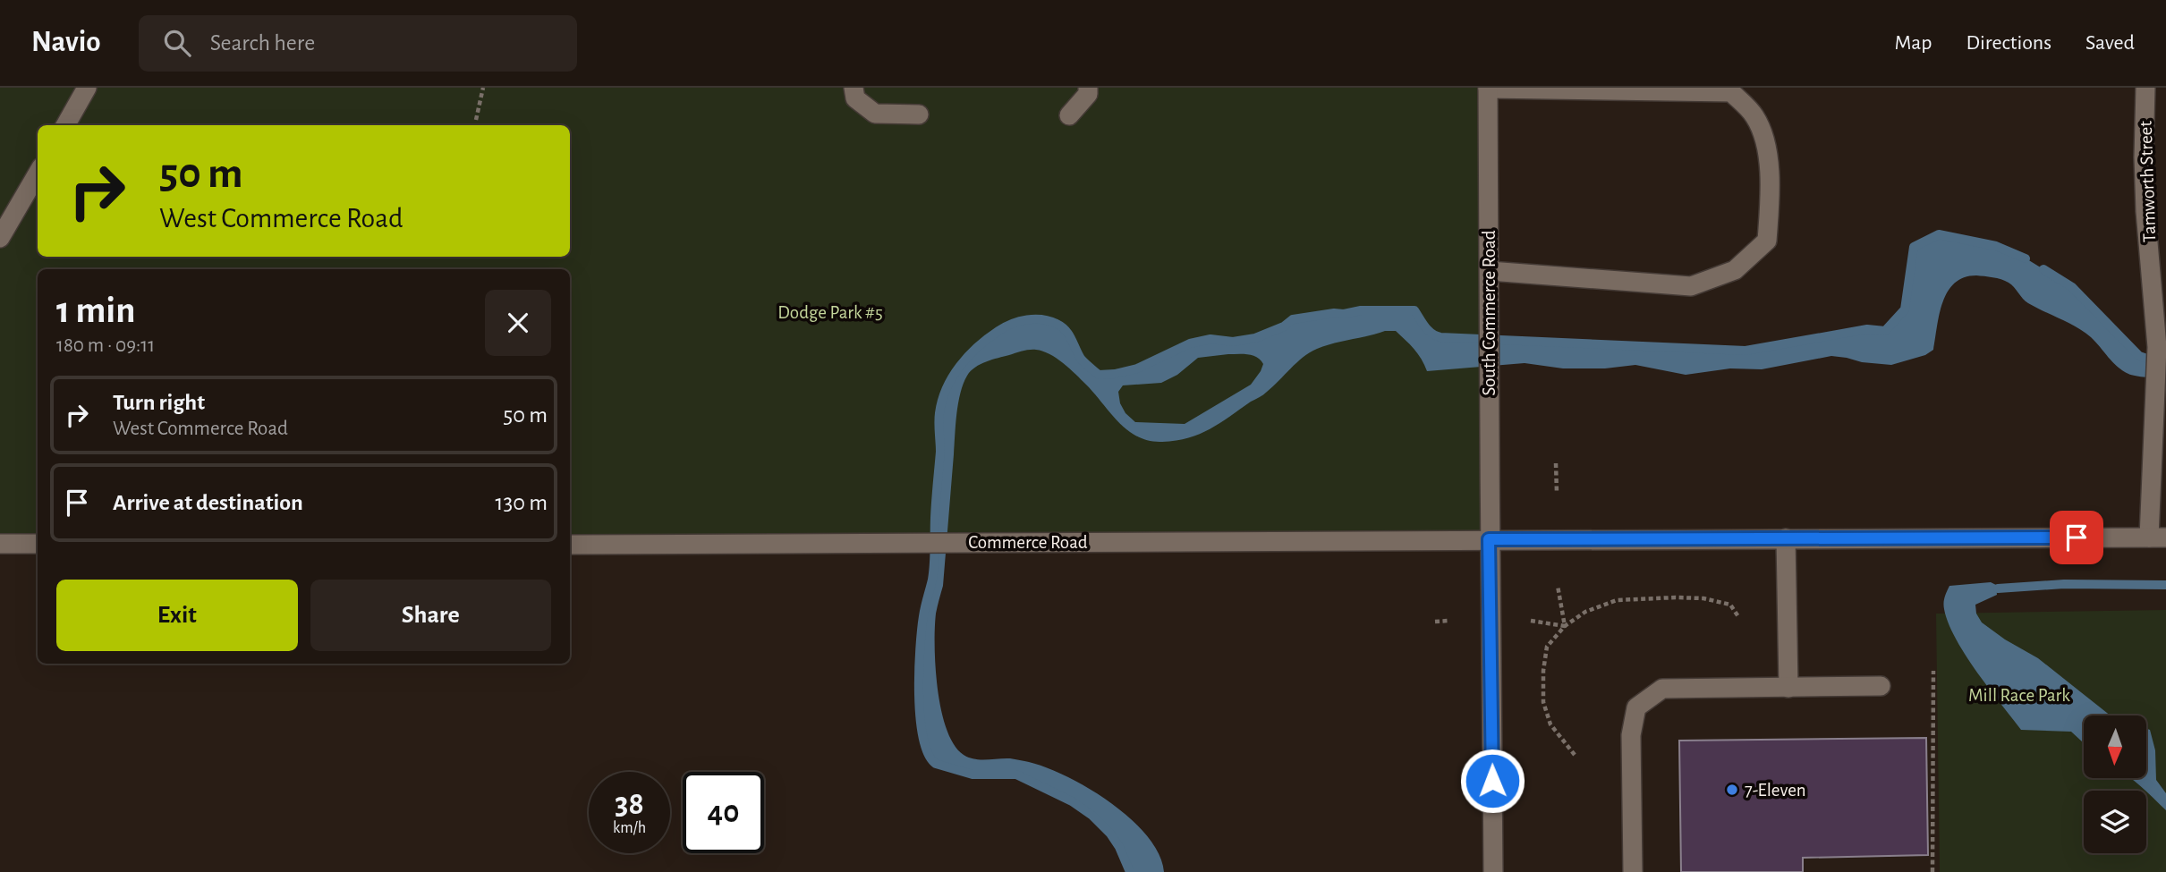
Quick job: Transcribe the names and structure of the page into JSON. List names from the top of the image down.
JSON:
{
  "streets": {
    "main road": ["Tamworth Street", "South Commerce Road", "Commerce Road"]
  },
  "crossings": [
    ["Tamworth Street", "Commerce Road"],
    ["South Commerce Road", "Commerce Road"]
  ],
  "parks": ["Dodge Park #5", "Mill Race Park"],
  "places": ["7-Eleven"],
  "north": "bottom",
  "page": {
    "header": "Navio",
    "search": "Search here",
    "nav": ["Map", "Directions", "Saved"],
    "turn": ["50 m", "West Commerce Road"],
    "heading": ["1 min", "180 m · 09:11"],
    "list": [
      {
        "name": "Turn right",
        "note": "West Commerce Road",
        "value": "50 m"
      },
      {
        "name": "Arrive at destination",
        "value": "130 m"
      }
    ],
    "buttons": ["Exit", "Share"],
    "speed": "38 km/h",
    "limit": "40"
  }
}
